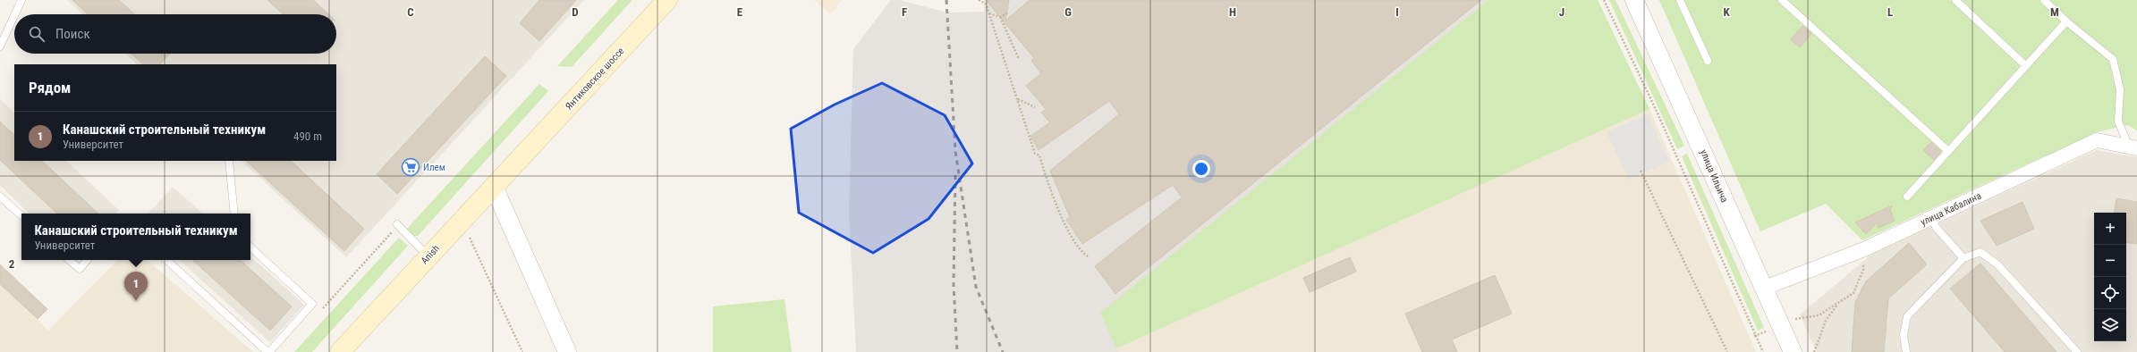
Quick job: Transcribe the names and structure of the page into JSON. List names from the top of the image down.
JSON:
{
  "streets": {
    "main road": ["Янтиковское шоссе", "Anish"],
    "street": ["улица Ильича", "улица Кабалина"]
  },
  "crossings": [
    ["Янтиковское шоссе", "Anish"],
    ["улица Ильича", "улица Кабалина"]
  ],
  "places": {
    "supermarket": ["Илем"]
  },
  "page": {
    "search": "Поиск",
    "heading": "Рядом",
    "list": [
      {
        "mark": "1",
        "name": "Канашский строительный техникум",
        "note": "Университет",
        "value": "490 m"
      }
    ],
    "map_buttons": ["+", "−"],
    "popup": ["Канашский строительный техникум", "Университет"],
    "pins": "1"
  },
  "grid": {
    "columns": [
      "C",
      "D",
      "E",
      "F",
      "G",
      "H",
      "I",
      "J",
      "K",
      "L",
      "M"
    ],
    "rows": ["2"]
  }
}
